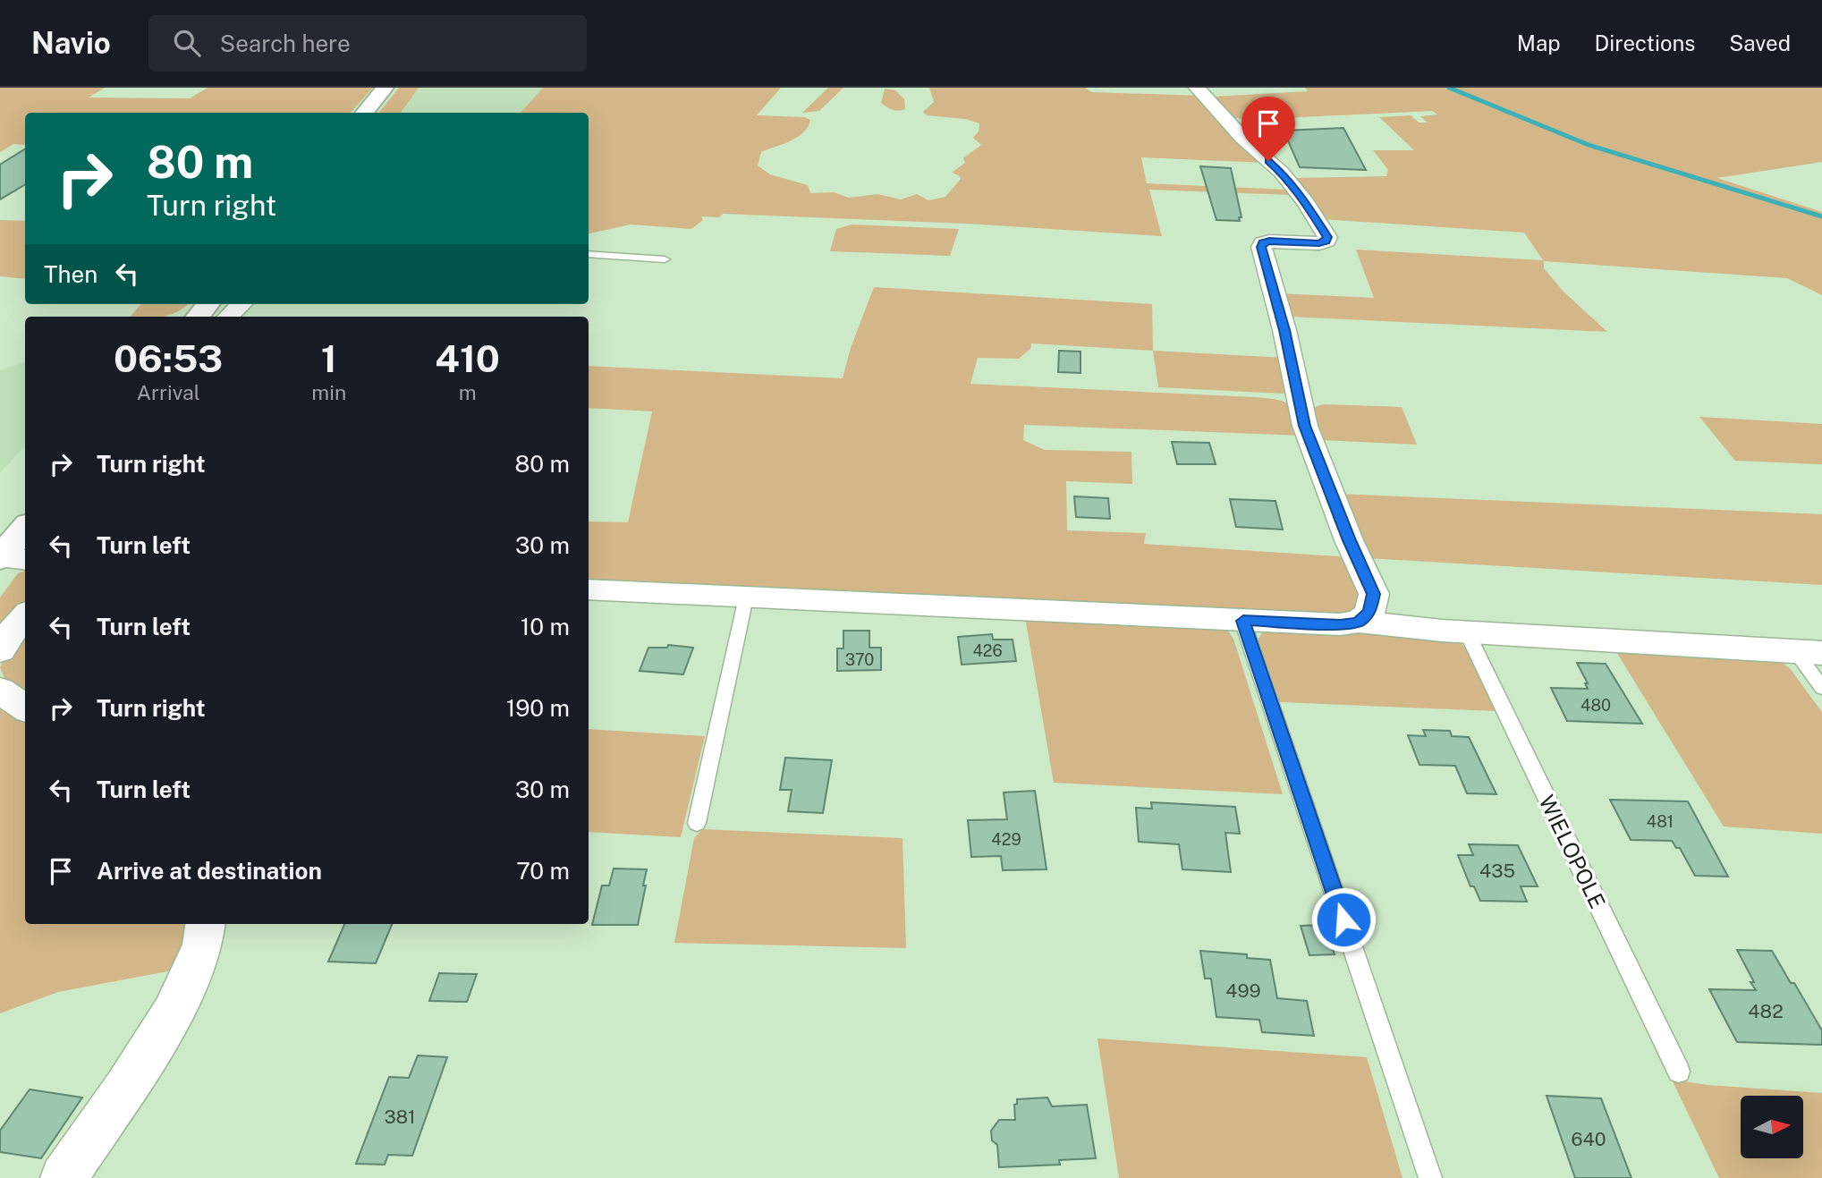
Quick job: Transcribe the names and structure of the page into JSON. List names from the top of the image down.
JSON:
{
  "streets": {
    "lane": ["WIELOPOLE"]
  },
  "house_numbers": [
    "426",
    "370",
    "480",
    "481",
    "429",
    "435",
    "499",
    "482",
    "381",
    "640"
  ],
  "north": "right",
  "page": {
    "header": "Navio",
    "search": "Search here",
    "nav": ["Map", "Directions", "Saved"],
    "turn": ["80 m", "Turn right"],
    "then": "Then",
    "eta": [
      "06:53",
      "Arrival",
      "1",
      "min",
      "410",
      "m"
    ],
    "list": [
      {
        "name": "Turn right",
        "value": "80 m"
      },
      {
        "name": "Turn left",
        "value": "30 m"
      },
      {
        "name": "Turn left",
        "value": "10 m"
      },
      {
        "name": "Turn right",
        "value": "190 m"
      },
      {
        "name": "Turn left",
        "value": "30 m"
      },
      {
        "name": "Arrive at destination",
        "value": "70 m"
      }
    ]
  }
}
